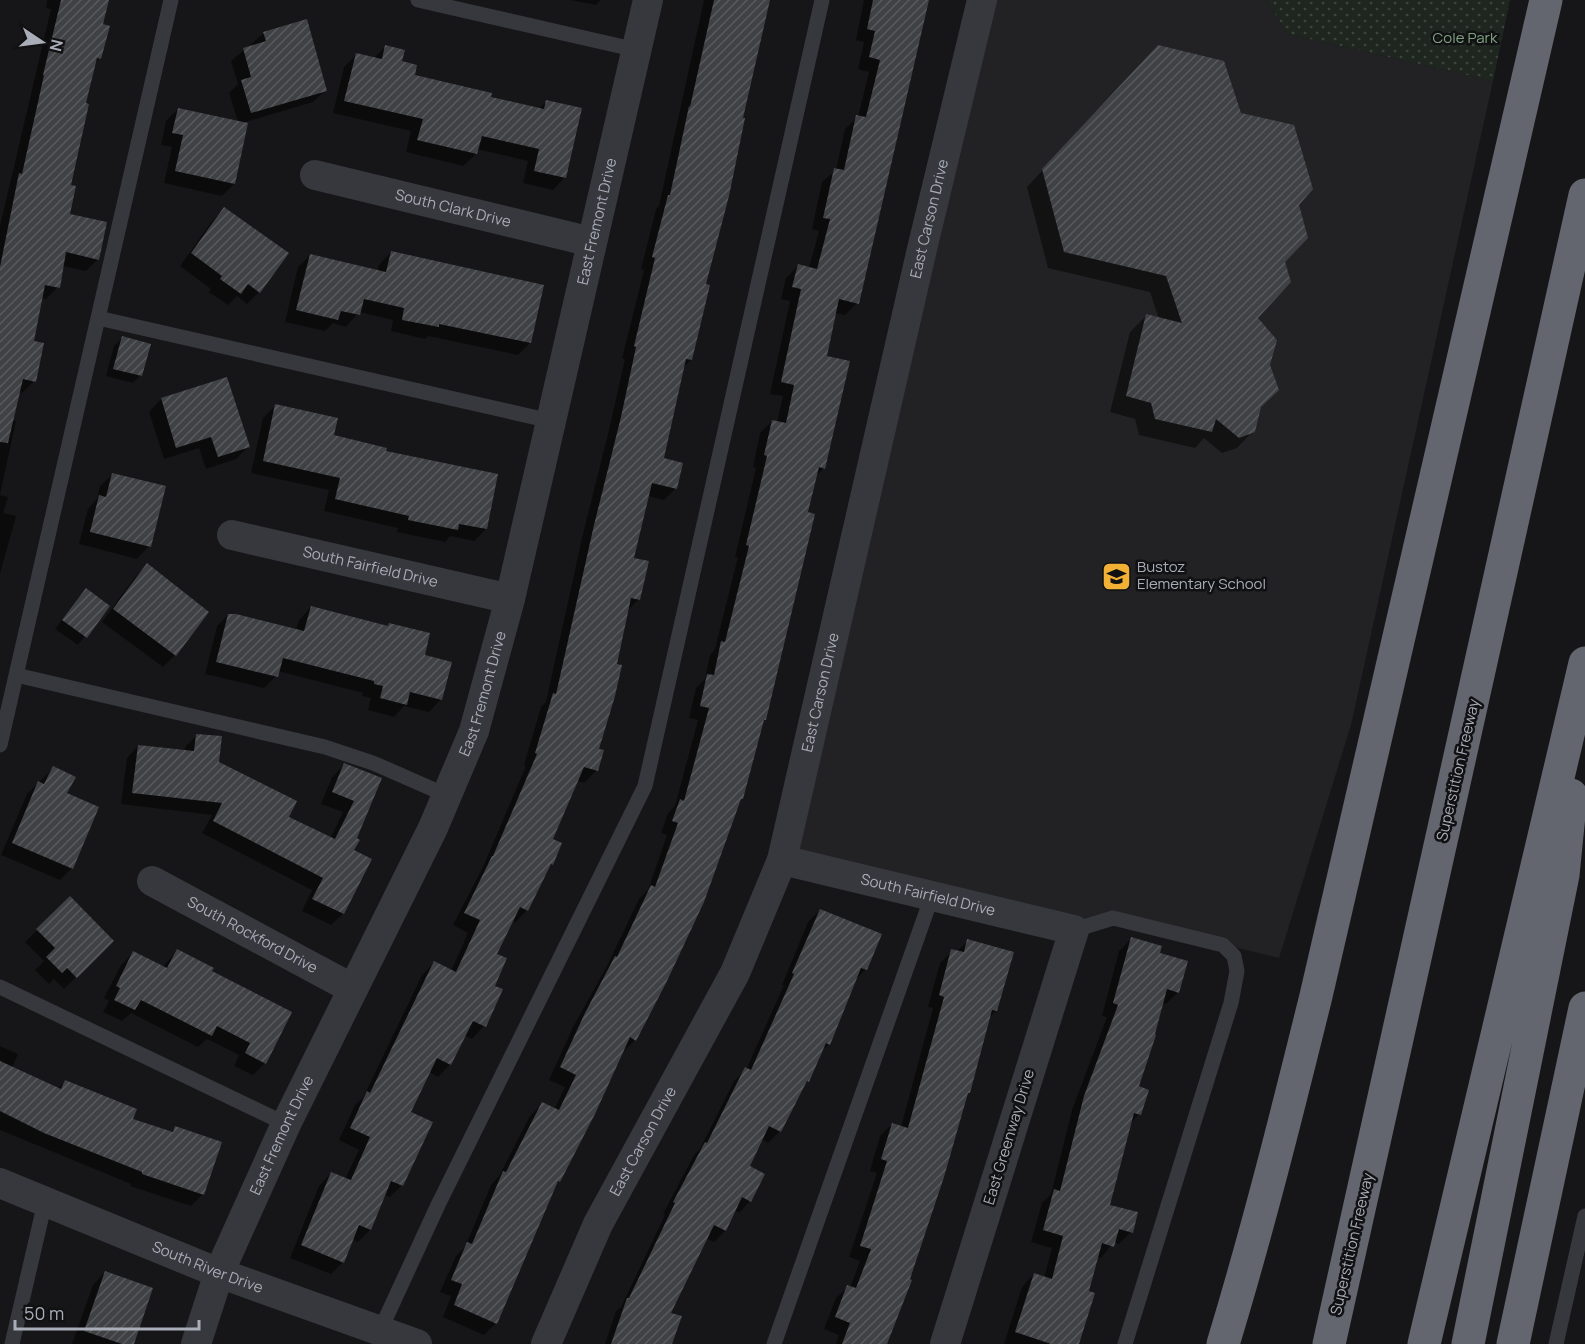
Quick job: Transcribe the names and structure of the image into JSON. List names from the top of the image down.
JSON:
{
  "streets": {
    "highway": ["Superstition Freeway"],
    "street": [
      "South Clark Drive",
      "East Carson Drive",
      "East Fremont Drive",
      "South Fairfield Drive",
      "South Rockford Drive",
      "East Greenway Drive",
      "South River Drive"
    ]
  },
  "crossings": [
    ["South Clark Drive", "East Fremont Drive"],
    ["East Carson Drive", "South Fairfield Drive"],
    ["East Fremont Drive", "South Fairfield Drive"],
    ["East Fremont Drive", "South Rockford Drive"],
    ["East Fremont Drive", "South River Drive"],
    ["South Fairfield Drive", "East Greenway Drive"]
  ],
  "parks": ["Cole Park"],
  "places": {
    "school or university": ["Bustoz Elementary School"]
  },
  "scale_bar": "50 m",
  "north": "right"
}
